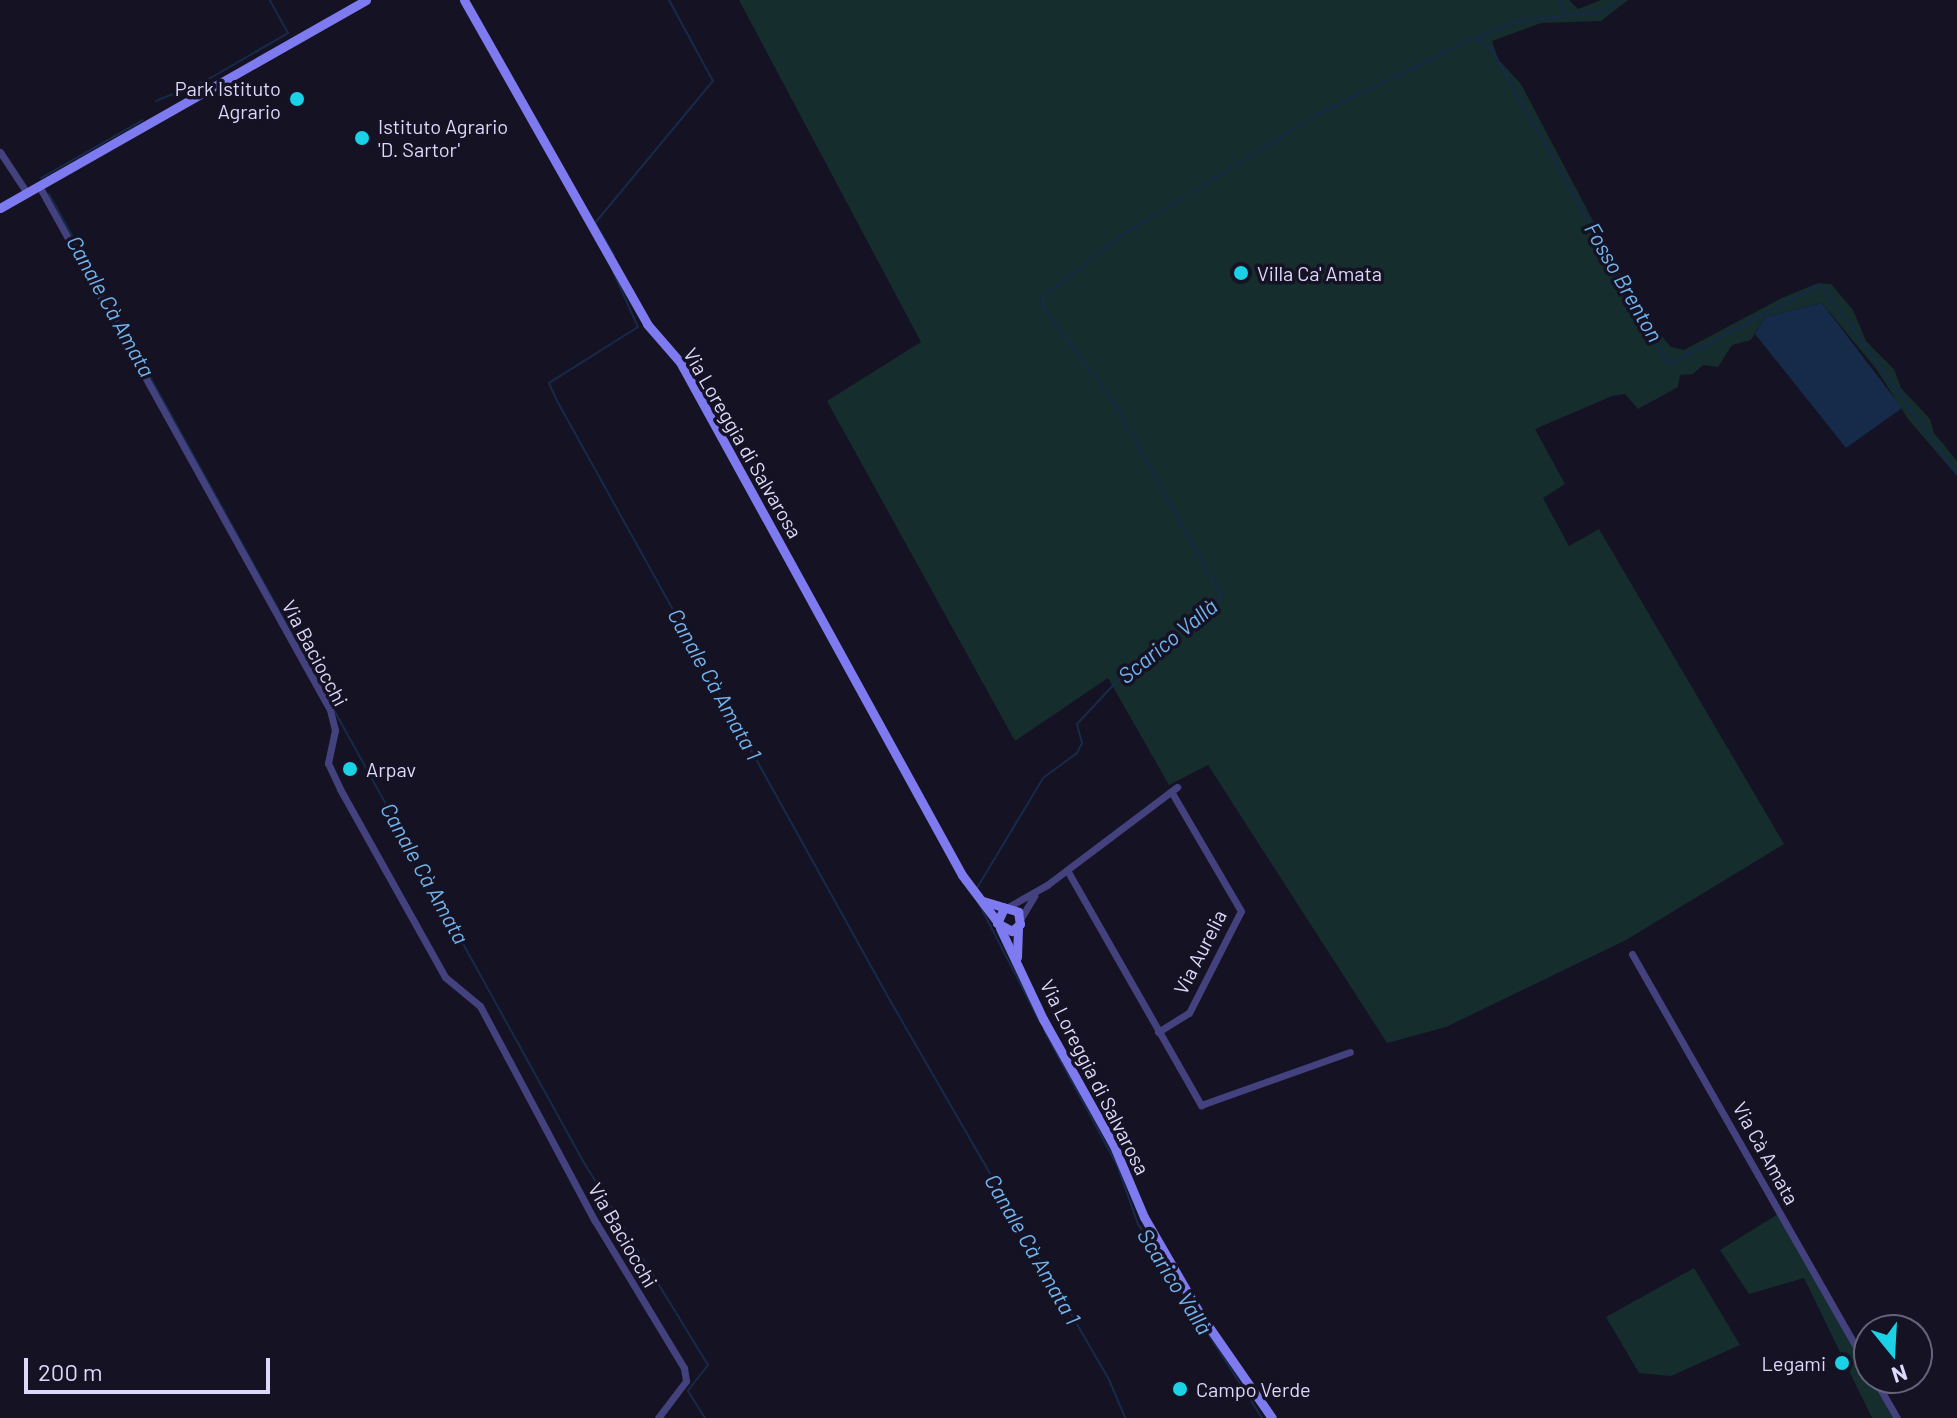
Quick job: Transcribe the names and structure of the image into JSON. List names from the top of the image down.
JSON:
{
  "streets": {
    "street": [
      "Via Loreggia di Salvarosa",
      "Via Baciocchi",
      "Via Aurelia",
      "Via Cà Amata"
    ]
  },
  "water": [
    "Fosso Brenton",
    "Canale Cà Amata",
    "Scarico Vallà",
    "Canale Cà Amata 1"
  ],
  "places": [
    "Park Istituto Agrario",
    "Istituto Agrario 'D. Sartor'",
    "Villa Ca' Amata",
    "Arpav",
    "Legami",
    "Campo Verde"
  ],
  "scale_bar": "200 m",
  "north": "bottom"
}
